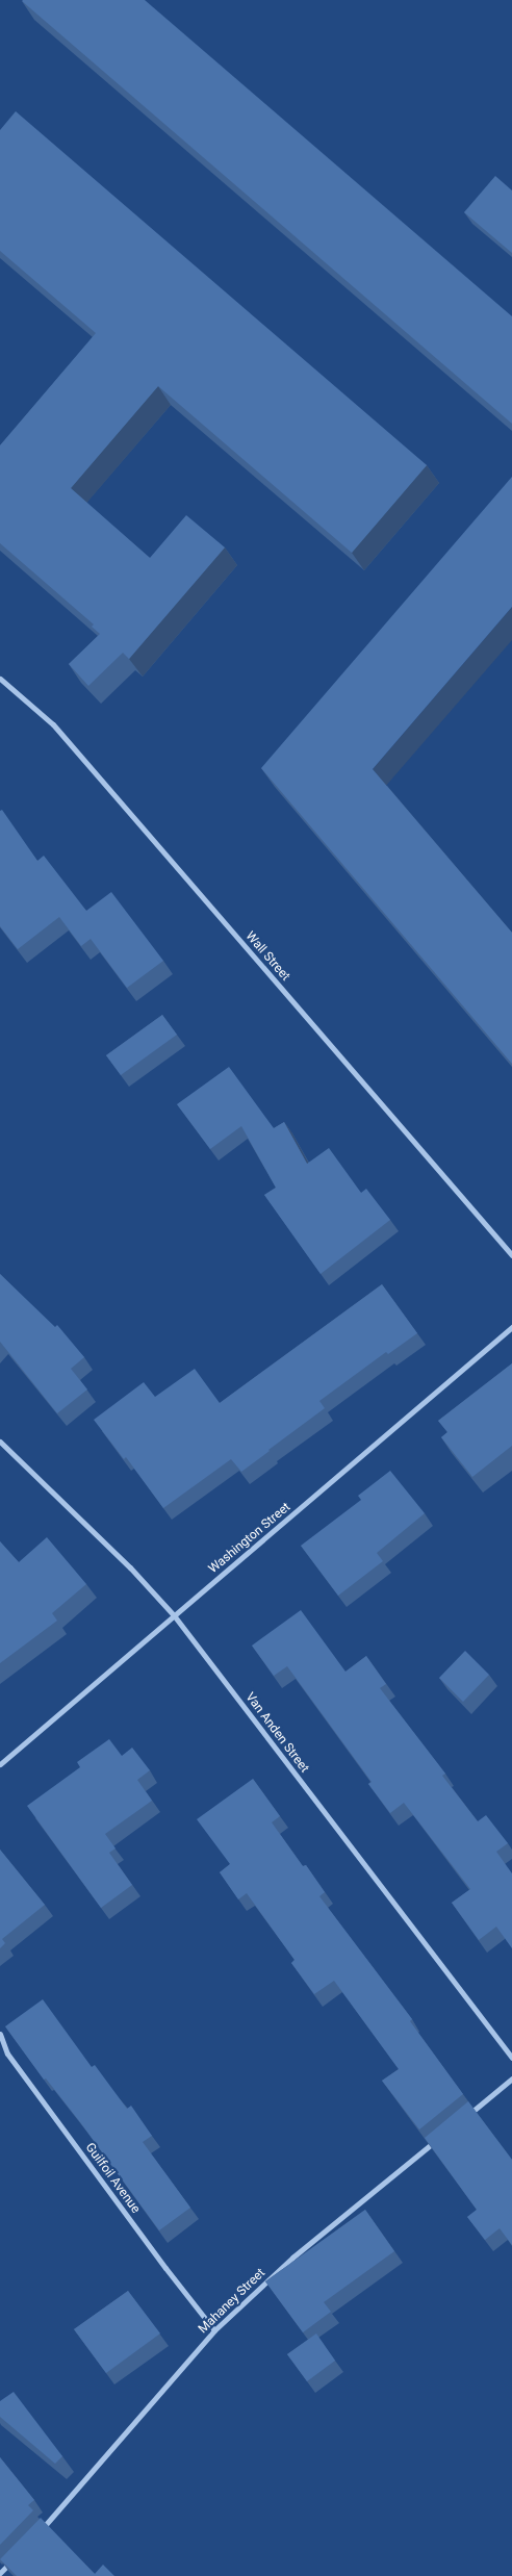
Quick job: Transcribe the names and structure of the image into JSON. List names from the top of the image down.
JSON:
{
  "streets": {
    "street": [
      "Wall Street",
      "Washington Street",
      "Van Anden Street",
      "Guilfoil Avenue",
      "Mahaney Street"
    ]
  },
  "crossings": [
    ["Washington Street", "Van Anden Street"],
    ["Guilfoil Avenue", "Mahaney Street"]
  ]
}
